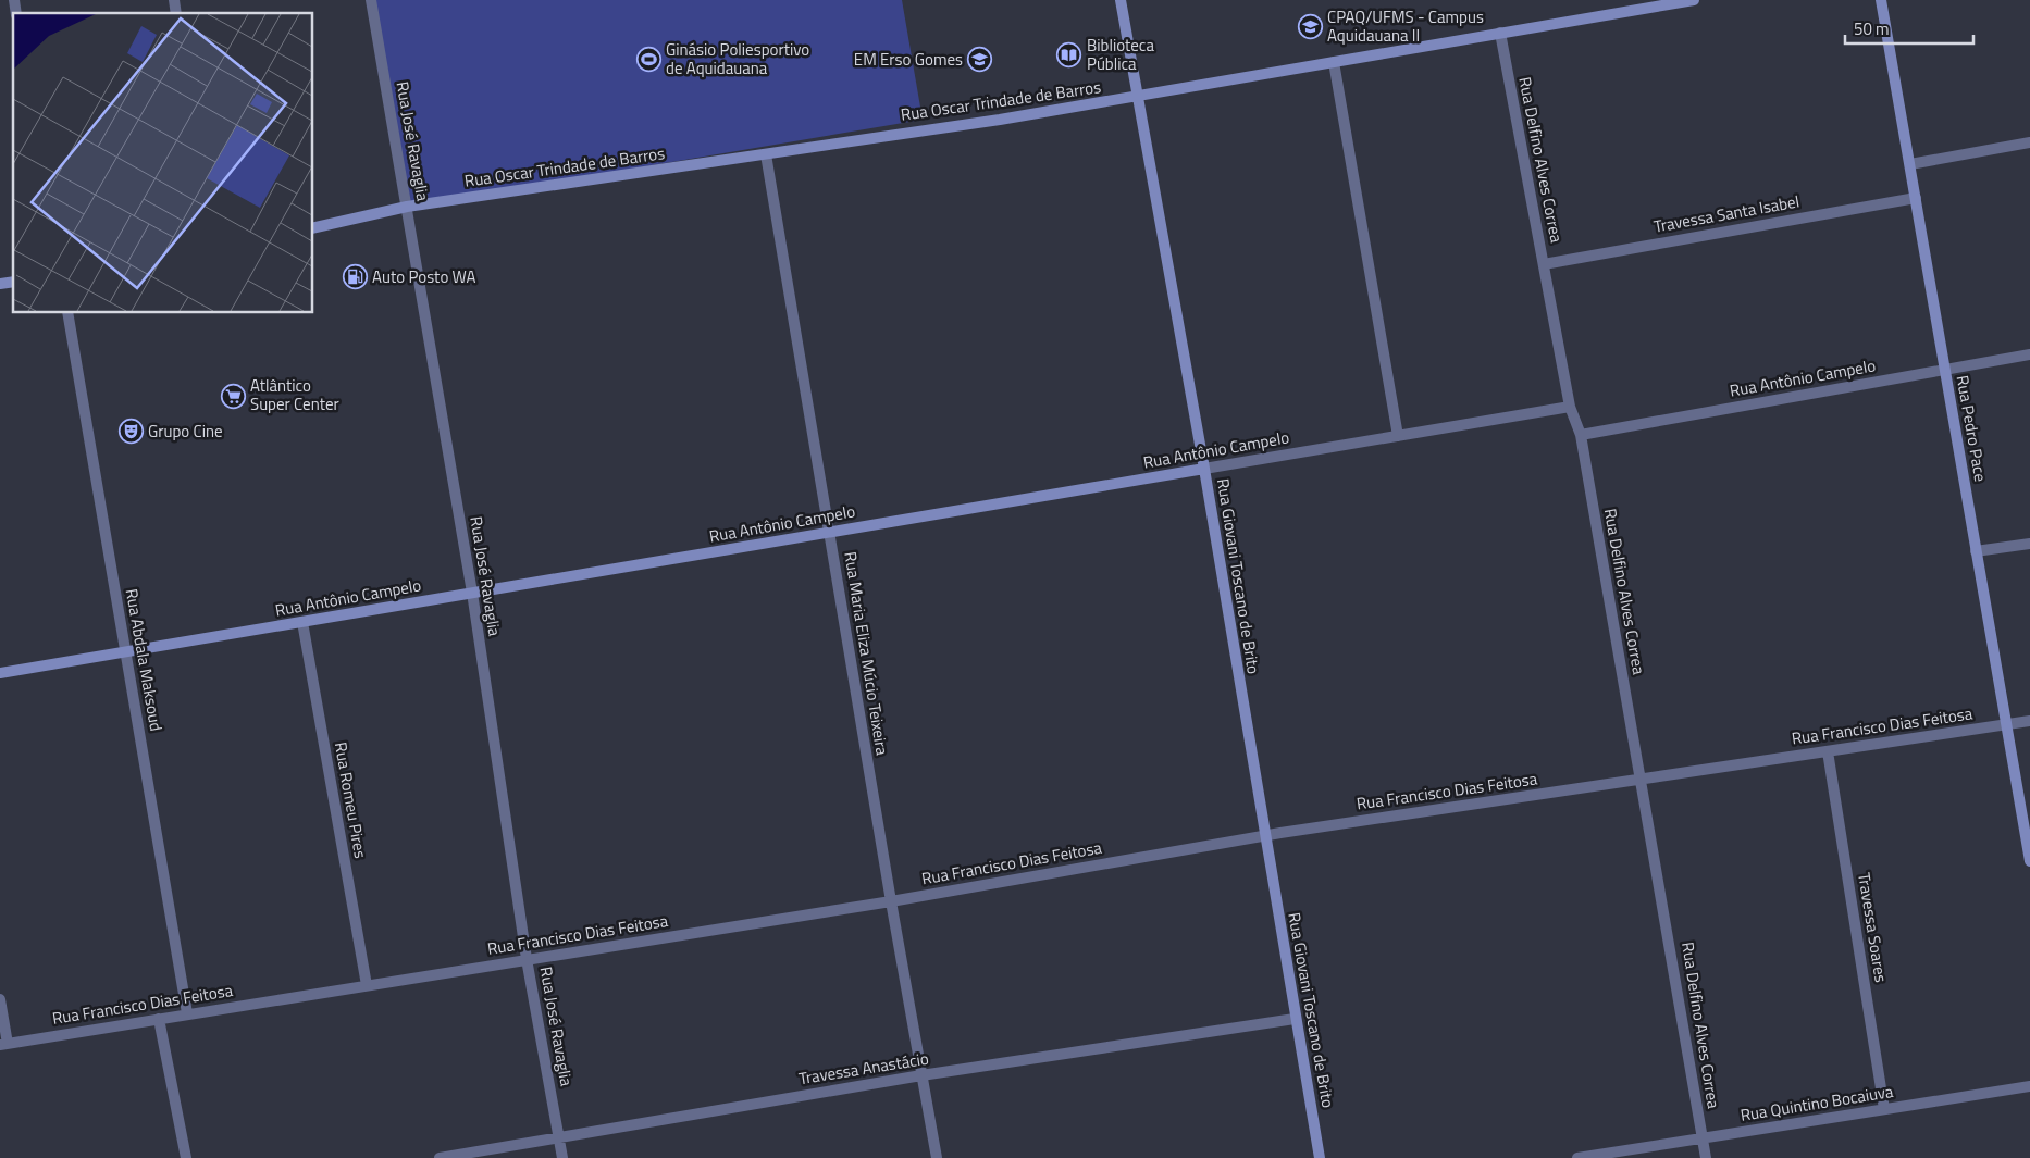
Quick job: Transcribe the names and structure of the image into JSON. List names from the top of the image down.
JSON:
{
  "streets": {
    "main road": [
      "Rua Oscar Trindade de Barros",
      "Rua Antônio Campelo",
      "Rua Pedro Pace",
      "Rua Giovani Toscano de Brito"
    ],
    "street": [
      "Rua José Ravaglia",
      "Rua Delfino Alves Correa",
      "Travessa Santa Isabel",
      "Rua Maria Eliza Múcio Teixeira",
      "Rua Abdala Maksoud",
      "Rua Francisco Dias Feitosa",
      "Rua Romeu Pires",
      "Travessa Soares",
      "Travessa Anastácio",
      "Rua Quintino Bocaiuva"
    ]
  },
  "crossings": [
    ["Rua Oscar Trindade de Barros", "Rua José Ravaglia"],
    ["Rua Oscar Trindade de Barros", "Rua Delfino Alves Correa"],
    ["Rua Oscar Trindade de Barros", "Rua Giovani Toscano de Brito"],
    ["Rua Oscar Trindade de Barros", "Rua Maria Eliza Múcio Teixeira"],
    ["Rua José Ravaglia", "Rua Antônio Campelo"],
    ["Rua José Ravaglia", "Rua Francisco Dias Feitosa"],
    ["Rua José Ravaglia", "Travessa Anastácio"],
    ["Rua Delfino Alves Correa", "Travessa Santa Isabel"],
    ["Rua Delfino Alves Correa", "Rua Antônio Campelo"],
    ["Rua Delfino Alves Correa", "Rua Francisco Dias Feitosa"],
    ["Rua Delfino Alves Correa", "Rua Quintino Bocaiuva"],
    ["Travessa Santa Isabel", "Rua Pedro Pace"],
    ["Rua Antônio Campelo", "Rua Pedro Pace"],
    ["Rua Antônio Campelo", "Rua Giovani Toscano de Brito"],
    ["Rua Antônio Campelo", "Rua Maria Eliza Múcio Teixeira"],
    ["Rua Antônio Campelo", "Rua Abdala Maksoud"],
    ["Rua Antônio Campelo", "Rua Romeu Pires"],
    ["Rua Pedro Pace", "Rua Francisco Dias Feitosa"],
    ["Rua Giovani Toscano de Brito", "Rua Francisco Dias Feitosa"],
    ["Rua Giovani Toscano de Brito", "Travessa Anastácio"],
    ["Rua Maria Eliza Múcio Teixeira", "Rua Francisco Dias Feitosa"],
    ["Rua Maria Eliza Múcio Teixeira", "Travessa Anastácio"],
    ["Rua Abdala Maksoud", "Rua Francisco Dias Feitosa"],
    ["Rua Francisco Dias Feitosa", "Rua Romeu Pires"],
    ["Rua Francisco Dias Feitosa", "Travessa Soares"],
    ["Travessa Soares", "Rua Quintino Bocaiuva"]
  ],
  "places": {
    "school or university": ["CPAQ/UFMS - Campus Aquidauana II", "EM Erso Gomes"],
    "library": ["Biblioteca Pública"],
    "sports": ["Ginásio Poliesportivo de Aquidauana"],
    "fuel station": ["Auto Posto WA"],
    "supermarket": ["Atlântico Super Center"],
    "theatre": ["Grupo Cine"]
  },
  "scale_bar": "50 m"
}
